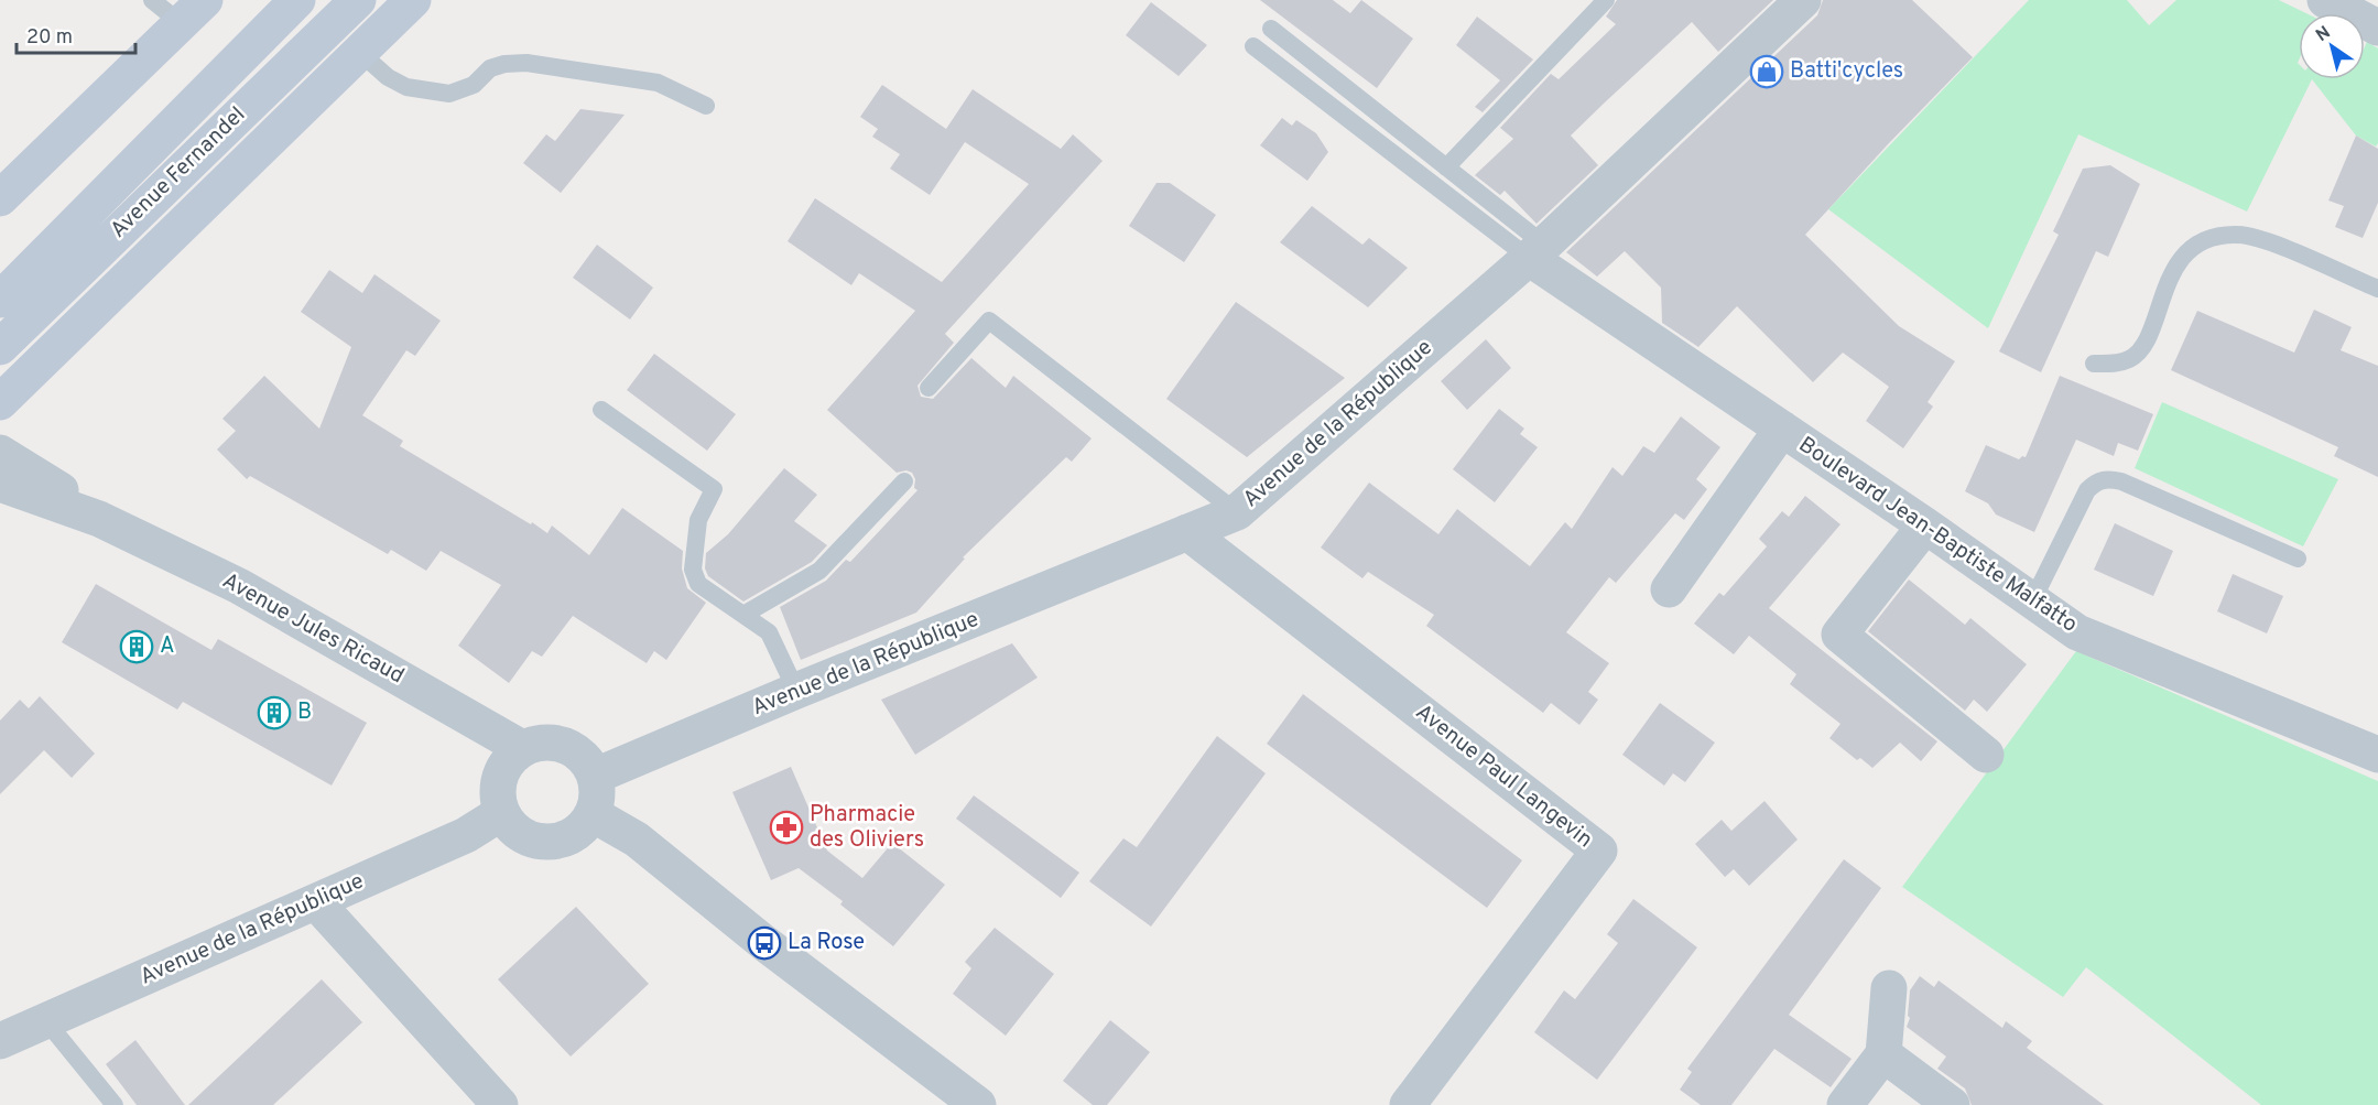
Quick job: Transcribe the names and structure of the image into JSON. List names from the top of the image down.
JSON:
{
  "streets": {
    "main road": ["Avenue Fernandel"],
    "street": [
      "Avenue de la République",
      "Boulevard Jean-Baptiste Malfatto",
      "Avenue Jules Ricaud",
      "Avenue Paul Langevin"
    ]
  },
  "crossings": [
    ["Avenue de la République", "Boulevard Jean-Baptiste Malfatto"],
    ["Avenue de la République", "Avenue Jules Ricaud"],
    ["Avenue de la République", "Avenue Paul Langevin"]
  ],
  "places": {
    "shop": ["Batti'cycles"],
    "building": ["A", "B"],
    "pharmacy": ["Pharmacie des Oliviers"],
    "bus stop": ["La Rose"]
  },
  "scale_bar": "20 m",
  "north": "top left"
}
